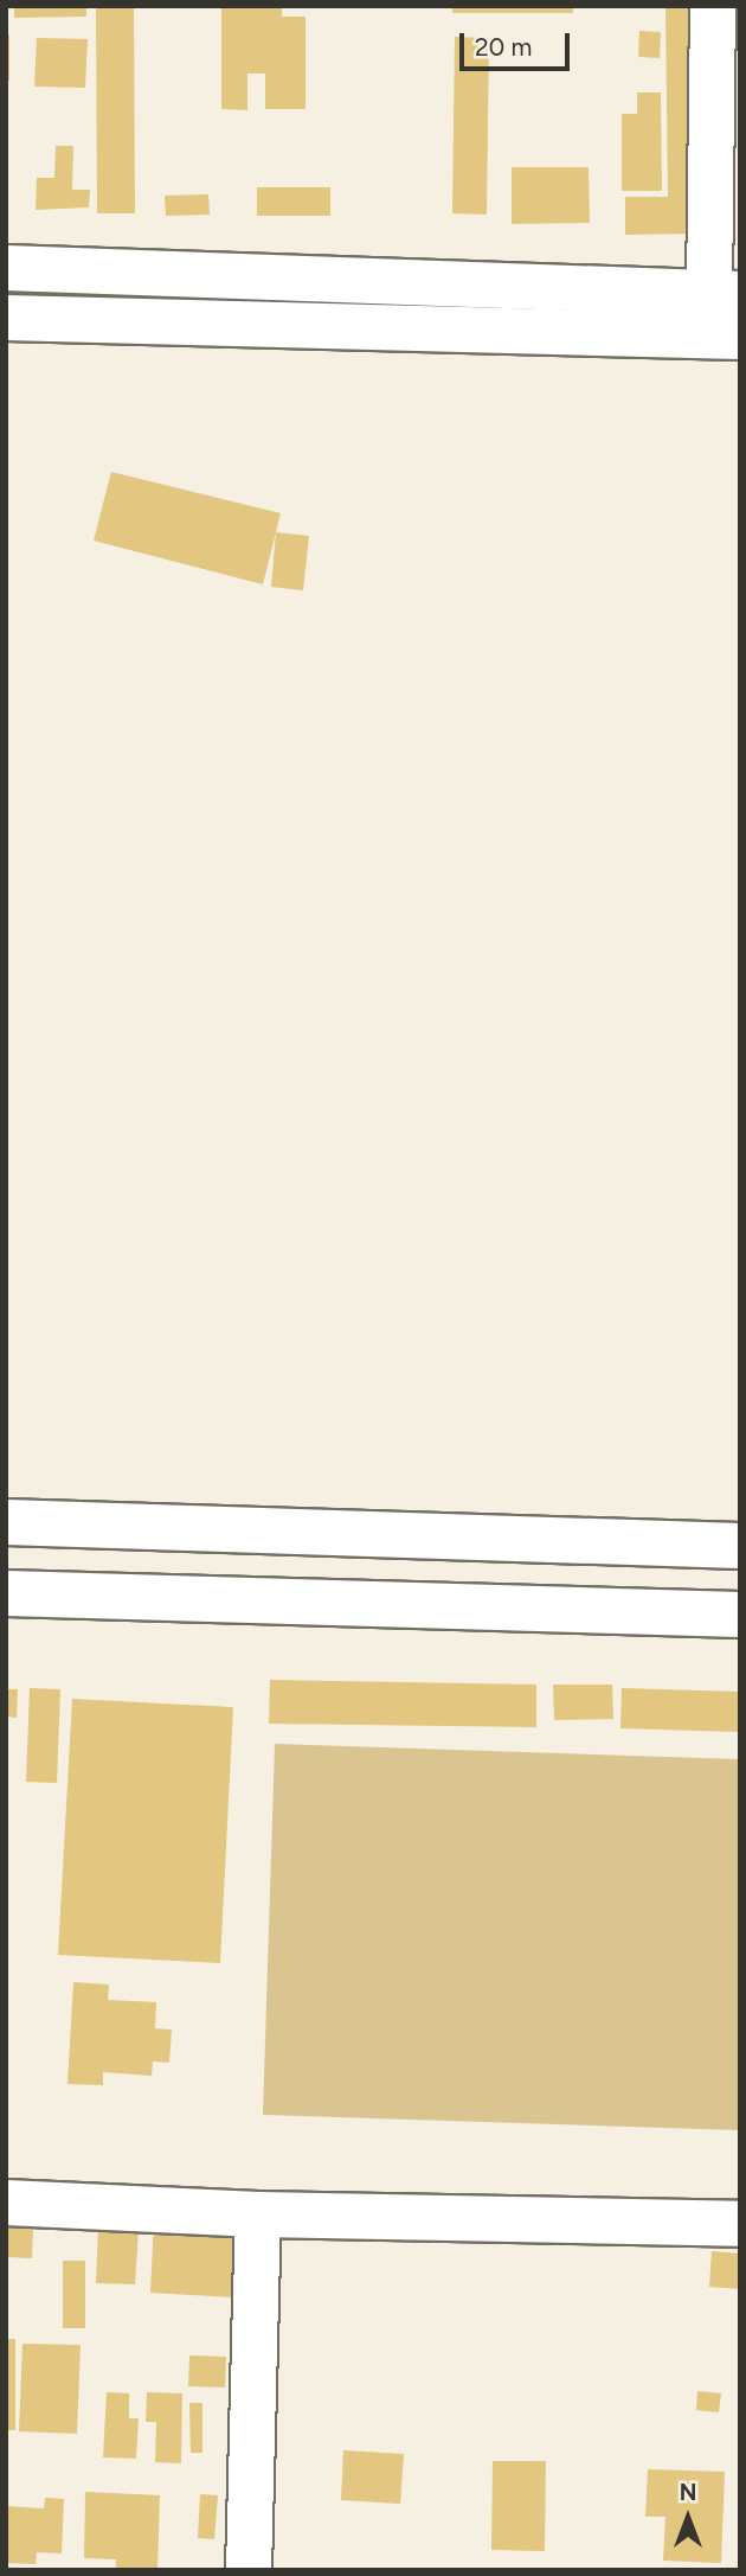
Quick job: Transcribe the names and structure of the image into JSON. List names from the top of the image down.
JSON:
{
  "scale_bar": "20 m",
  "north": "top"
}
